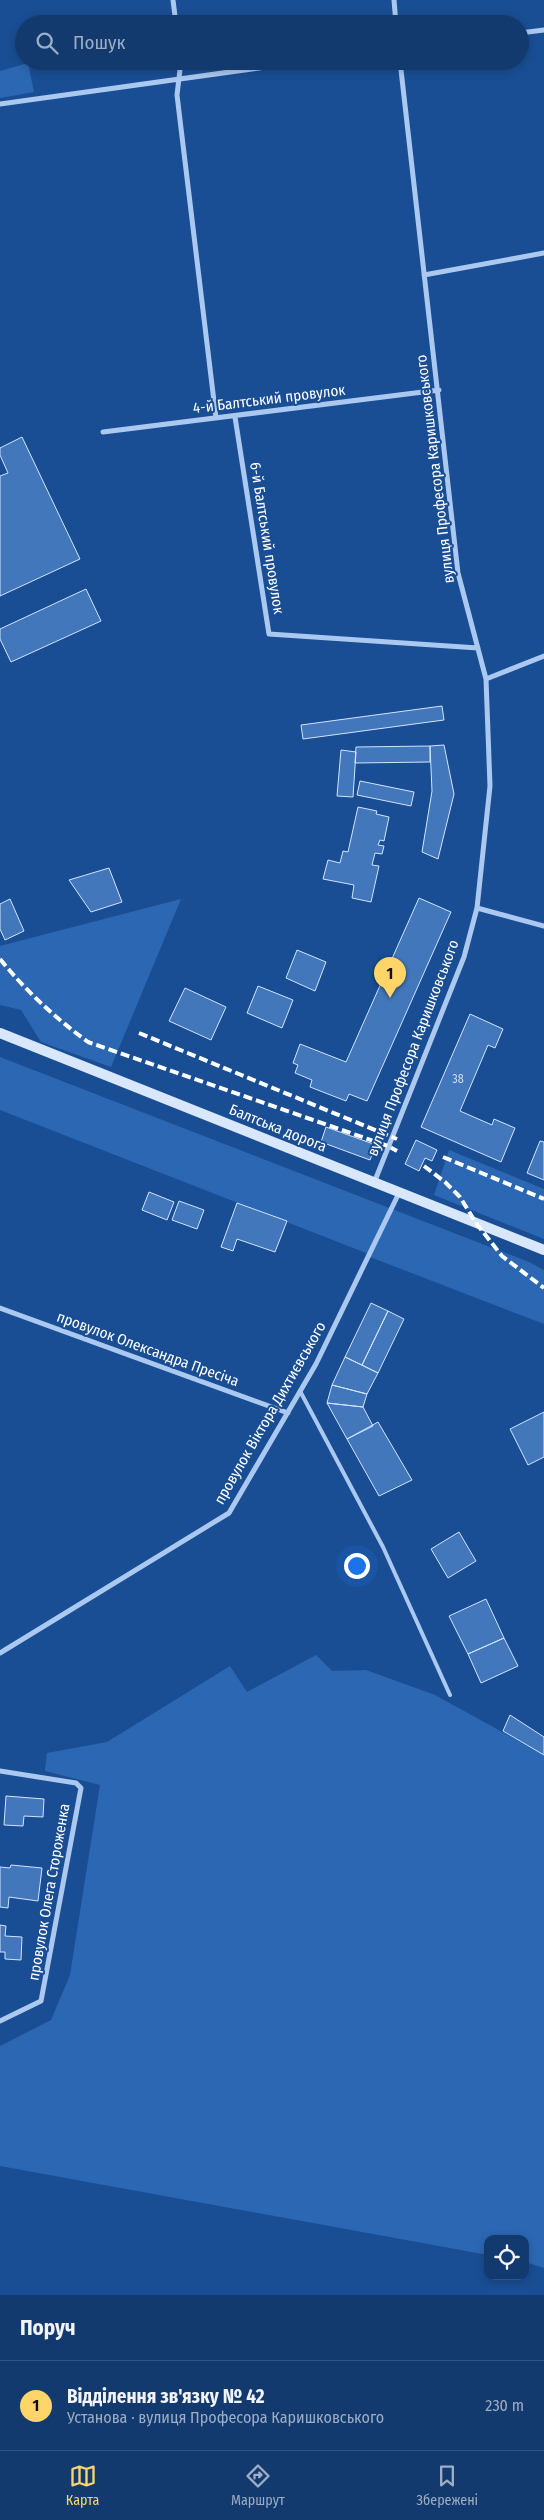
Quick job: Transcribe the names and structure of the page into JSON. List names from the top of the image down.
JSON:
{
  "streets": {
    "main road": ["Балтська дорога"],
    "street": [
      "4-й Балтський провулок",
      "вулиця Професора Каришковського",
      "6-й Балтський провулок",
      "провулок Олександра Пресіча",
      "провулок Віктора Дихтиєвського",
      "провулок Олега Стороженка"
    ]
  },
  "crossings": [
    ["4-й Балтський провулок", "вулиця Професора Каришковського"],
    ["4-й Балтський провулок", "6-й Балтський провулок"],
    ["вулиця Професора Каришковського", "6-й Балтський провулок"],
    ["вулиця Професора Каришковського", "Балтська дорога"],
    ["Балтська дорога", "провулок Віктора Дихтиєвського"],
    ["провулок Олександра Пресіча", "провулок Віктора Дихтиєвського"]
  ],
  "house_numbers": ["38"],
  "page": {
    "search": "Пошук",
    "pins": "1",
    "heading": "Поруч",
    "list": [
      {
        "mark": "1",
        "name": "Відділення зв'язку № 42",
        "note": "Установа · вулиця Професора Каришковського",
        "value": "230 m"
      }
    ],
    "nav": ["Карта", "Маршрут", "Збережені"]
  }
}
